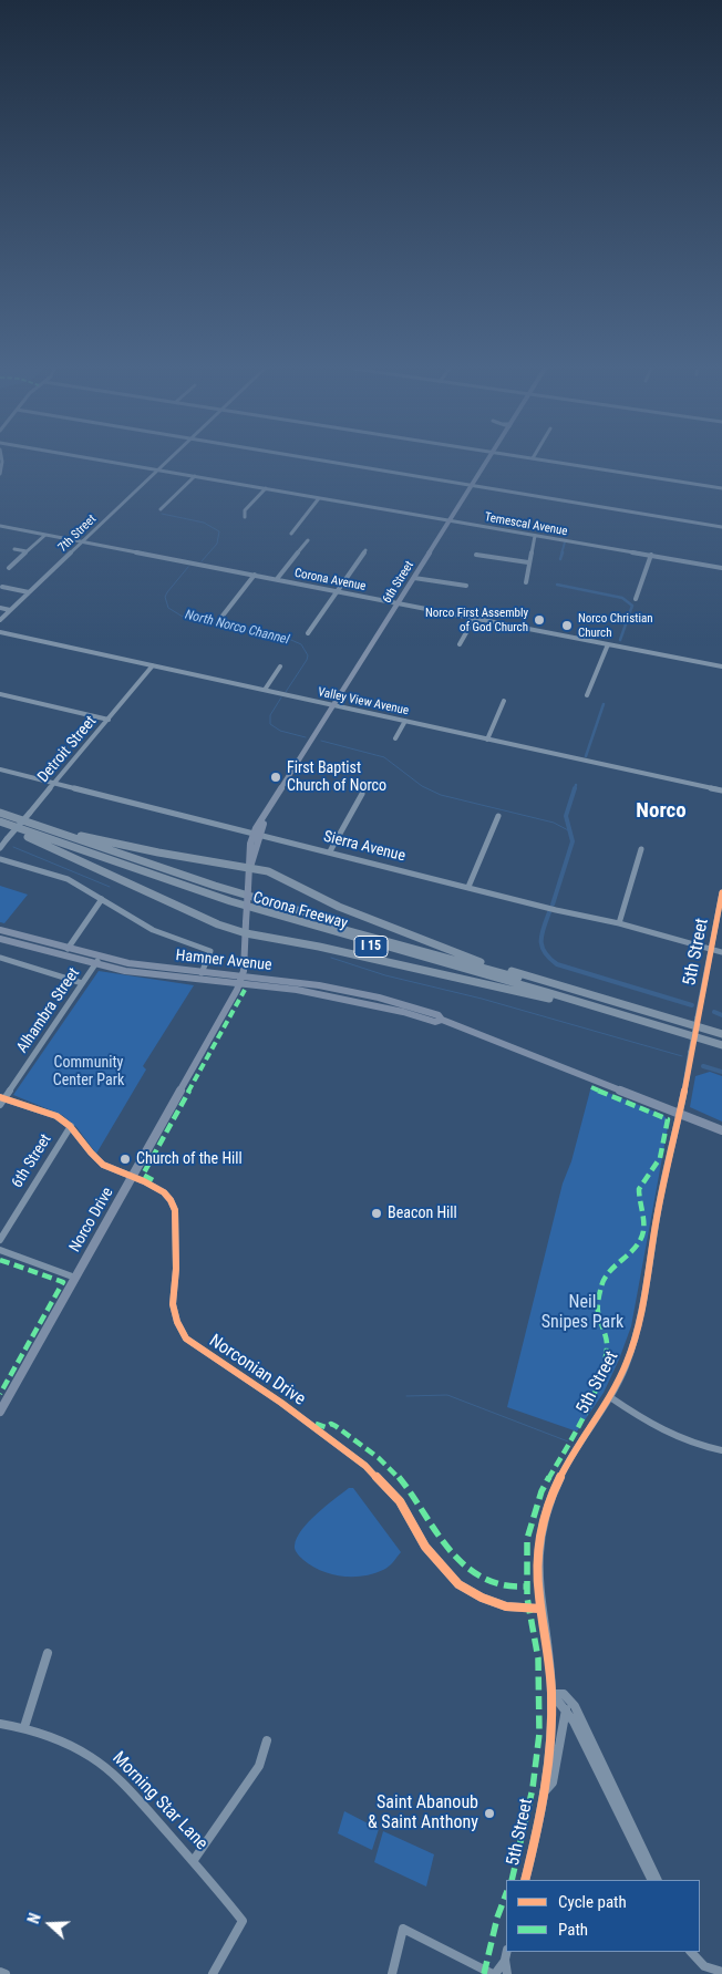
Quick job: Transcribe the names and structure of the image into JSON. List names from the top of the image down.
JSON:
{
  "streets": {
    "highway": ["Corona Freeway", "I 15"],
    "main road": ["6th Street", "Hamner Avenue", "Norco Drive"],
    "street": [
      "Temescal Avenue",
      "7th Street",
      "Corona Avenue",
      "Valley View Avenue",
      "Detroit Street",
      "Sierra Avenue",
      "5th Street",
      "Alhambra Street",
      "Norconian Drive",
      "Morning Star Lane"
    ]
  },
  "crossings": [
    ["Temescal Avenue", "7th Street"],
    ["Temescal Avenue", "6th Street"],
    ["7th Street", "Corona Avenue"],
    ["Corona Avenue", "6th Street"],
    ["6th Street", "Valley View Avenue"],
    ["6th Street", "Sierra Avenue"],
    ["6th Street", "Hamner Avenue"],
    ["6th Street", "Norco Drive"],
    ["6th Street", "Norconian Drive"],
    ["Valley View Avenue", "Detroit Street"],
    ["Detroit Street", "Sierra Avenue"],
    ["Sierra Avenue", "5th Street"],
    ["5th Street", "Hamner Avenue"],
    ["5th Street", "Norconian Drive"],
    ["Hamner Avenue", "Alhambra Street"],
    ["Hamner Avenue", "Norco Drive"],
    ["Norco Drive", "Norconian Drive"]
  ],
  "districts": ["Norco"],
  "water": ["North Norco Channel"],
  "parks": ["Community Center Park", "Neil Snipes Park"],
  "places": [
    "Norco First Assembly of God Church",
    "Norco Christian Church",
    "First Baptist Church of Norco",
    "Church of the Hill",
    "Beacon Hill",
    "Saint Abanoub & Saint Anthony"
  ],
  "legend": ["Cycle path", "Path"],
  "north": "left"
}
